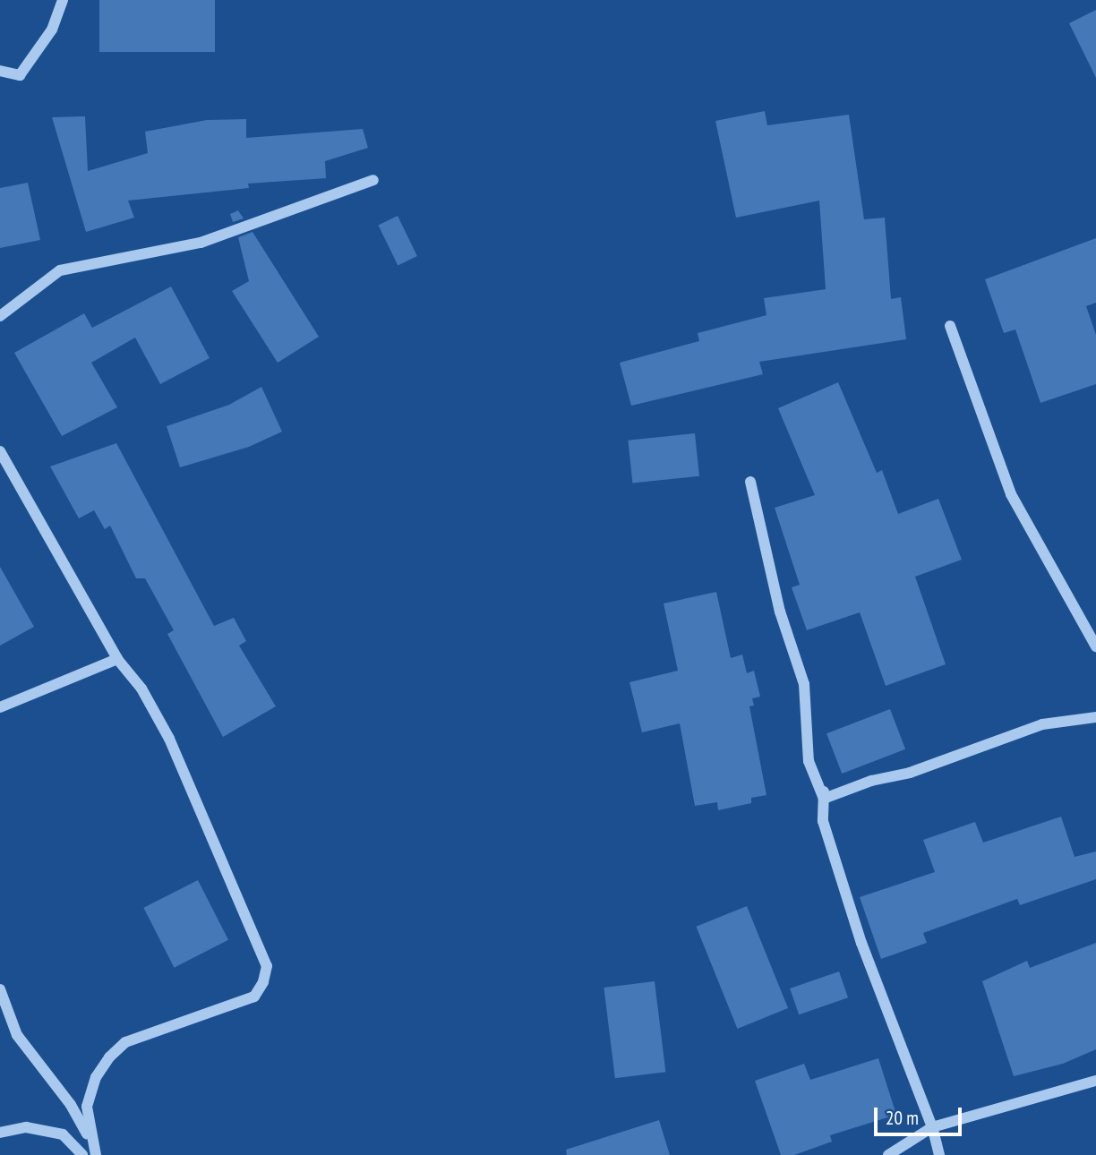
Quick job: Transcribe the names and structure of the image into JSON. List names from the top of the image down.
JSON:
{
  "scale_bar": "20 m"
}
